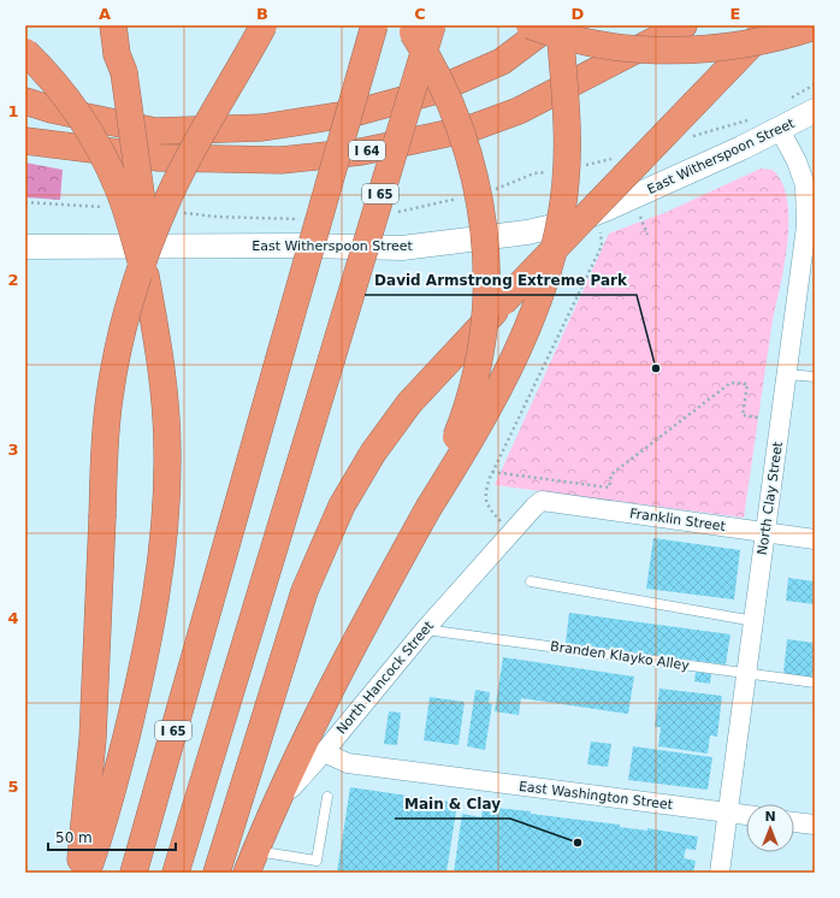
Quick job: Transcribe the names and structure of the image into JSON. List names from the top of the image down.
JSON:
{
  "streets": {
    "highway": ["I 64", "I 65"],
    "street": [
      "East Witherspoon Street",
      "North Clay Street",
      "Franklin Street",
      "North Hancock Street",
      "East Washington Street"
    ],
    "lane": ["Branden Klayko Alley"]
  },
  "crossings": [
    ["East Witherspoon Street", "North Clay Street"],
    ["North Clay Street", "Franklin Street"],
    ["North Clay Street", "Branden Klayko Alley"],
    ["North Clay Street", "East Washington Street"],
    ["Franklin Street", "North Hancock Street"],
    ["Branden Klayko Alley", "North Hancock Street"],
    ["North Hancock Street", "East Washington Street"]
  ],
  "places": ["David Armstrong Extreme Park", "Main & Clay"],
  "scale_bar": "50 m",
  "north": "top",
  "grid": {
    "columns": [
      "A",
      "B",
      "C",
      "D",
      "E"
    ],
    "rows": [
      "1",
      "2",
      "3",
      "4",
      "5"
    ]
  }
}
